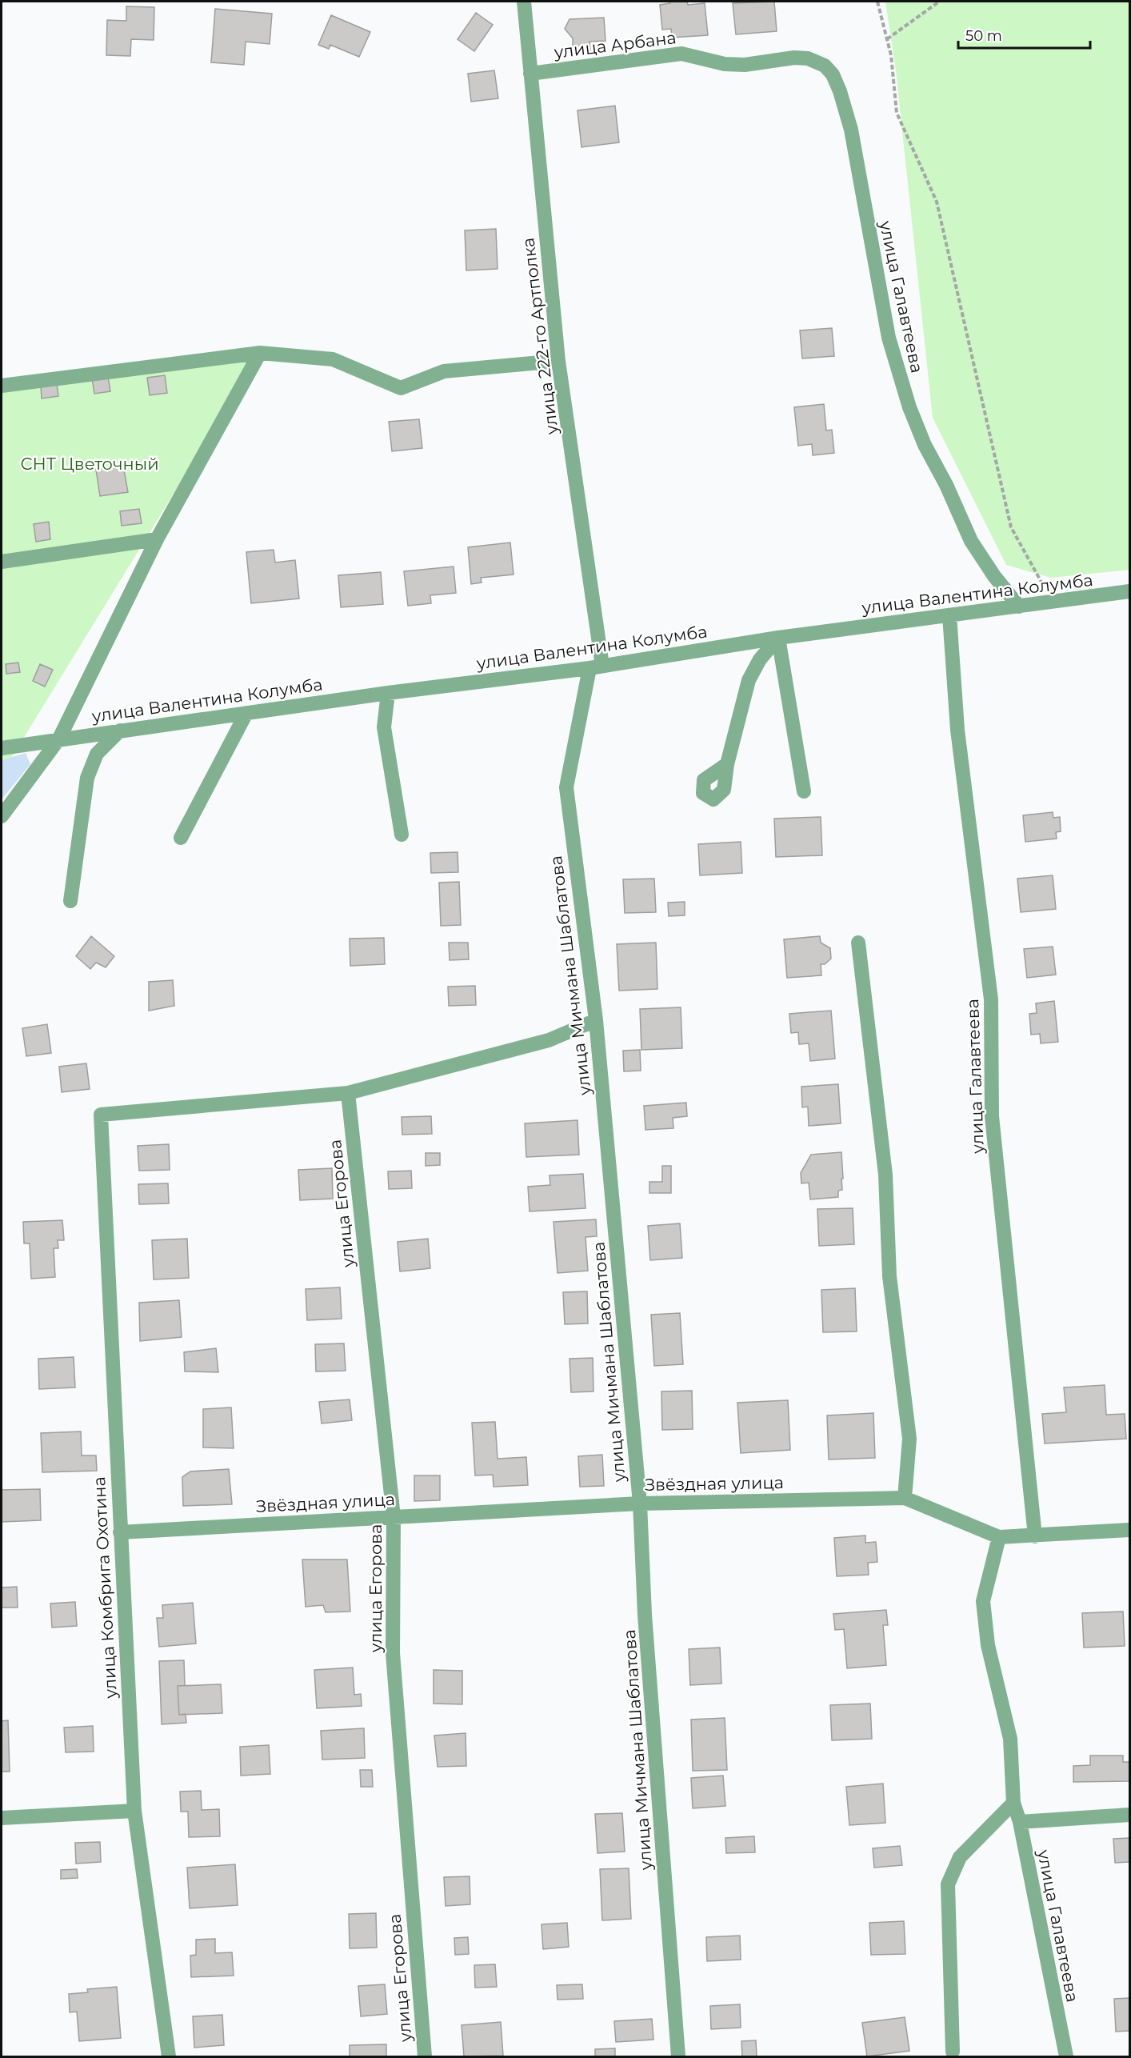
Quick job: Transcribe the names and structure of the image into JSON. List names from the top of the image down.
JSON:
{
  "streets": {
    "street": [
      "улица Арбана",
      "улица Галавтеева",
      "улица 222-го Артполка",
      "улица Валентина Колумба",
      "улица Мичмана Шаблатова",
      "улица Егорова",
      "Звёздная улица",
      "улица Комбрига Охотина"
    ]
  },
  "crossings": [
    ["улица Арбана", "улица Галавтеева"],
    ["улица Арбана", "улица 222-го Артполка"],
    ["улица Галавтеева", "улица Валентина Колумба"],
    ["улица Галавтеева", "Звёздная улица"],
    ["улица 222-го Артполка", "улица Валентина Колумба"],
    ["улица 222-го Артполка", "улица Мичмана Шаблатова"],
    ["улица Валентина Колумба", "улица Мичмана Шаблатова"],
    ["улица Мичмана Шаблатова", "Звёздная улица"],
    ["улица Егорова", "Звёздная улица"],
    ["улица Егорова", "улица Комбрига Охотина"],
    ["Звёздная улица", "улица Комбрига Охотина"]
  ],
  "parks": ["СНТ Цветочный"],
  "scale_bar": "50 m"
}
